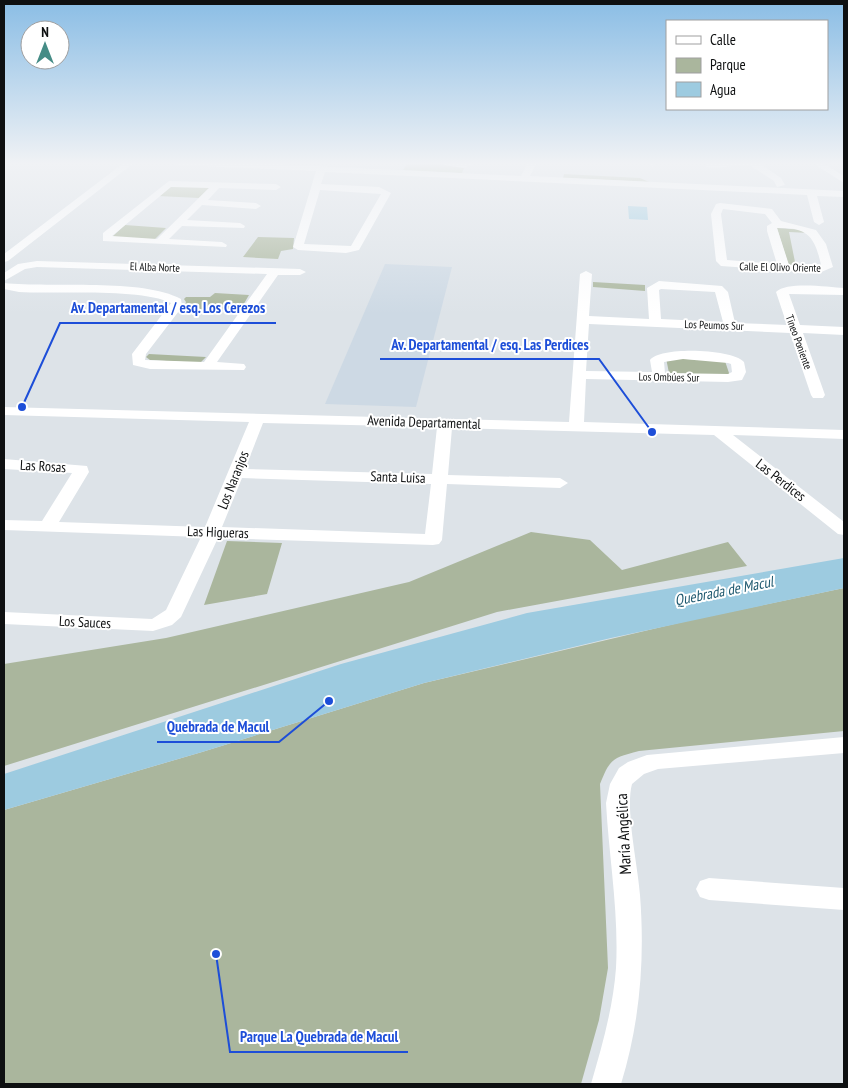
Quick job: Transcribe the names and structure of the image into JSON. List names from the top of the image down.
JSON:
{
  "streets": {
    "street": [
      "El Alba Norte",
      "Calle El Olivo Oriente",
      "Los Peumos Sur",
      "Tineo Poniente",
      "Los Ombúes Sur",
      "Avenida Departamental",
      "Las Rosas",
      "Santa Luisa",
      "Los Naranjos",
      "Las Perdices",
      "Las Higueras",
      "Los Sauces",
      "María Angélica"
    ]
  },
  "crossings": [
    ["Los Peumos Sur", "Tineo Poniente"],
    ["Avenida Departamental", "Los Naranjos"],
    ["Avenida Departamental", "Las Perdices"],
    ["Las Rosas", "Las Higueras"],
    ["Santa Luisa", "Los Naranjos"],
    ["Santa Luisa", "Las Higueras"],
    ["Los Naranjos", "Las Higueras"],
    ["Los Naranjos", "Los Sauces"]
  ],
  "water": ["Quebrada de Macul"],
  "places": [
    "Av. Departamental / esq. Los Cerezos",
    "Av. Departamental / esq. Las Perdices",
    "Quebrada de Macul",
    "Parque La Quebrada de Macul"
  ],
  "legend": ["Calle", "Parque", "Agua"],
  "north": "top"
}
